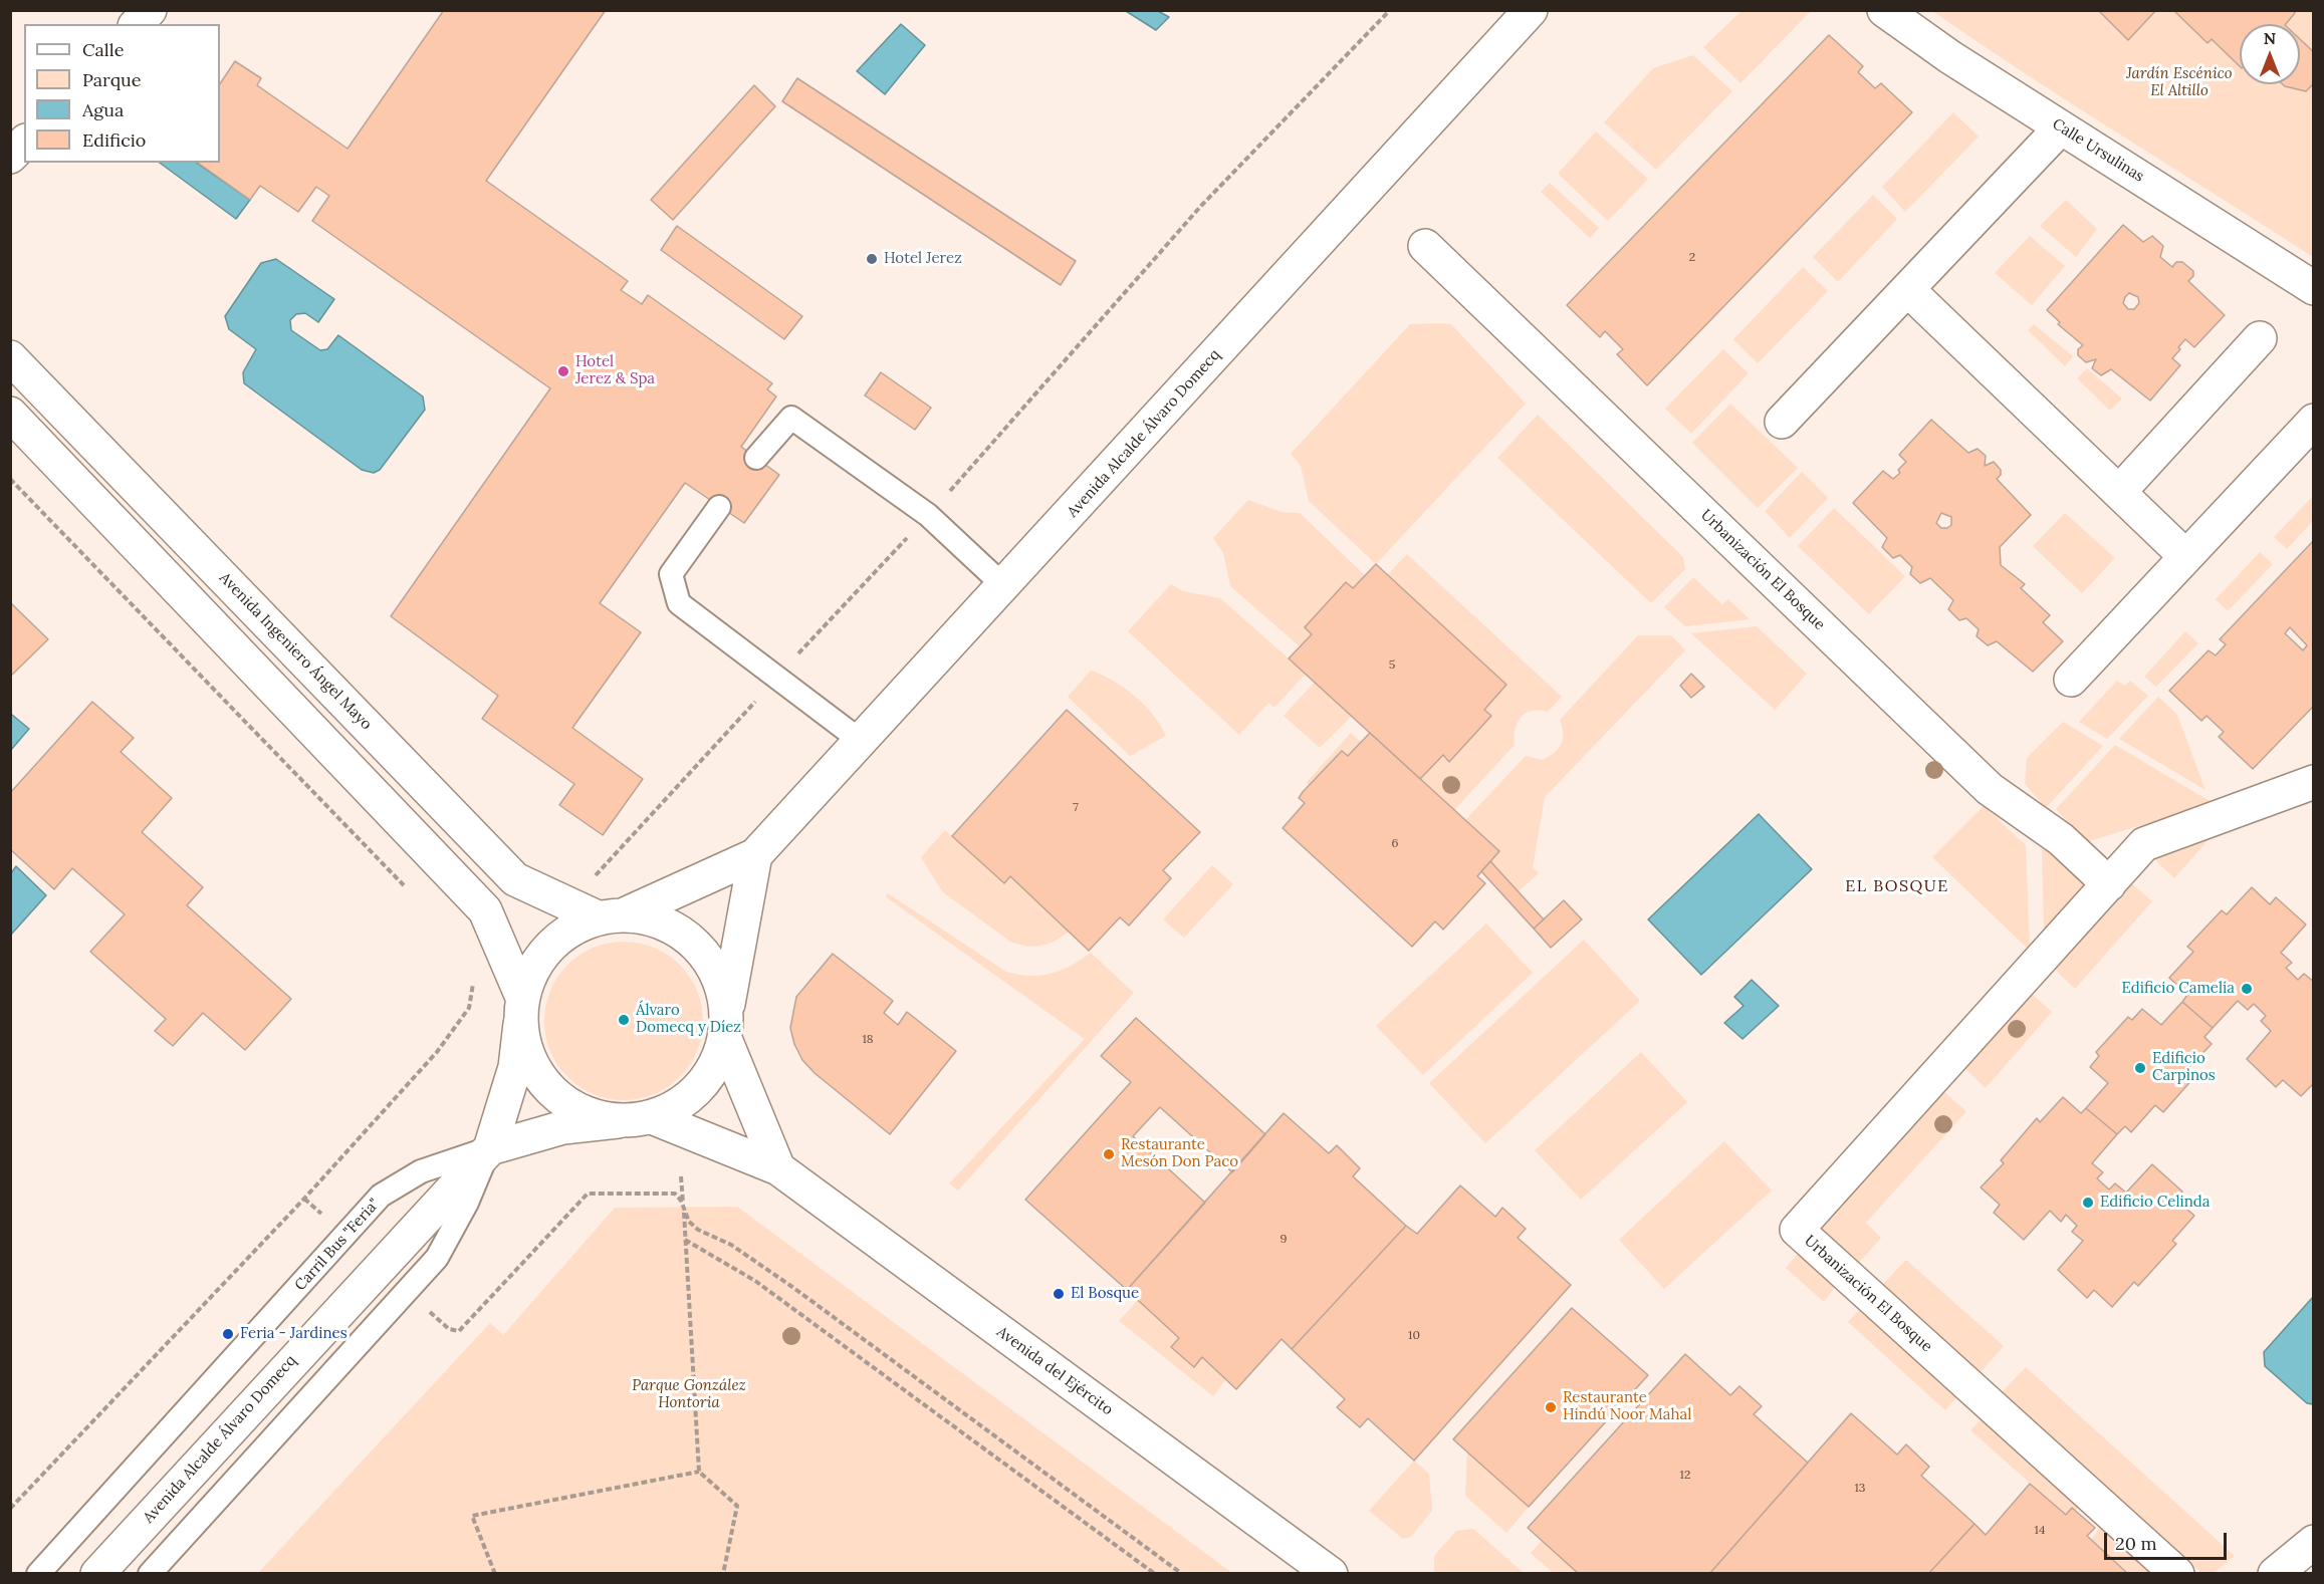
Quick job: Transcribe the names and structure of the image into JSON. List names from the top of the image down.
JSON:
{
  "streets": {
    "main road": [
      "Calle Ursulinas",
      "Avenida Alcalde Álvaro Domecq",
      "Urbanización El Bosque",
      "Avenida Ingeniero Ángel Mayo",
      "Avenida del Ejército"
    ],
    "lane": ["Carril Bus \"Feria\""]
  },
  "crossings": [
    ["Avenida Alcalde Álvaro Domecq", "Avenida Ingeniero Ángel Mayo"],
    ["Avenida Alcalde Álvaro Domecq", "Carril Bus \"Feria\""],
    ["Avenida Alcalde Álvaro Domecq", "Avenida del Ejército"],
    ["Avenida Ingeniero Ángel Mayo", "Avenida del Ejército"]
  ],
  "districts": ["EL BOSQUE"],
  "parks": ["Jardín Escénico El Altillo", "Parque González Hontoria"],
  "places": [
    "Hotel Jerez",
    "Hotel Jerez & Spa",
    "Edificio Camelia",
    "Álvaro Domecq y Díez",
    "Edificio Carpinos",
    "Restaurante Mesón Don Paco",
    "Edificio Celinda",
    "El Bosque",
    "Feria - Jardines",
    "Restaurante Hindú Noor Mahal"
  ],
  "house_numbers": [
    "2",
    "5",
    "7",
    "6",
    "18",
    "9",
    "10",
    "12",
    "13",
    "14"
  ],
  "legend": [
    "Calle",
    "Parque",
    "Agua",
    "Edificio"
  ],
  "scale_bar": "20 m",
  "north": "top"
}
